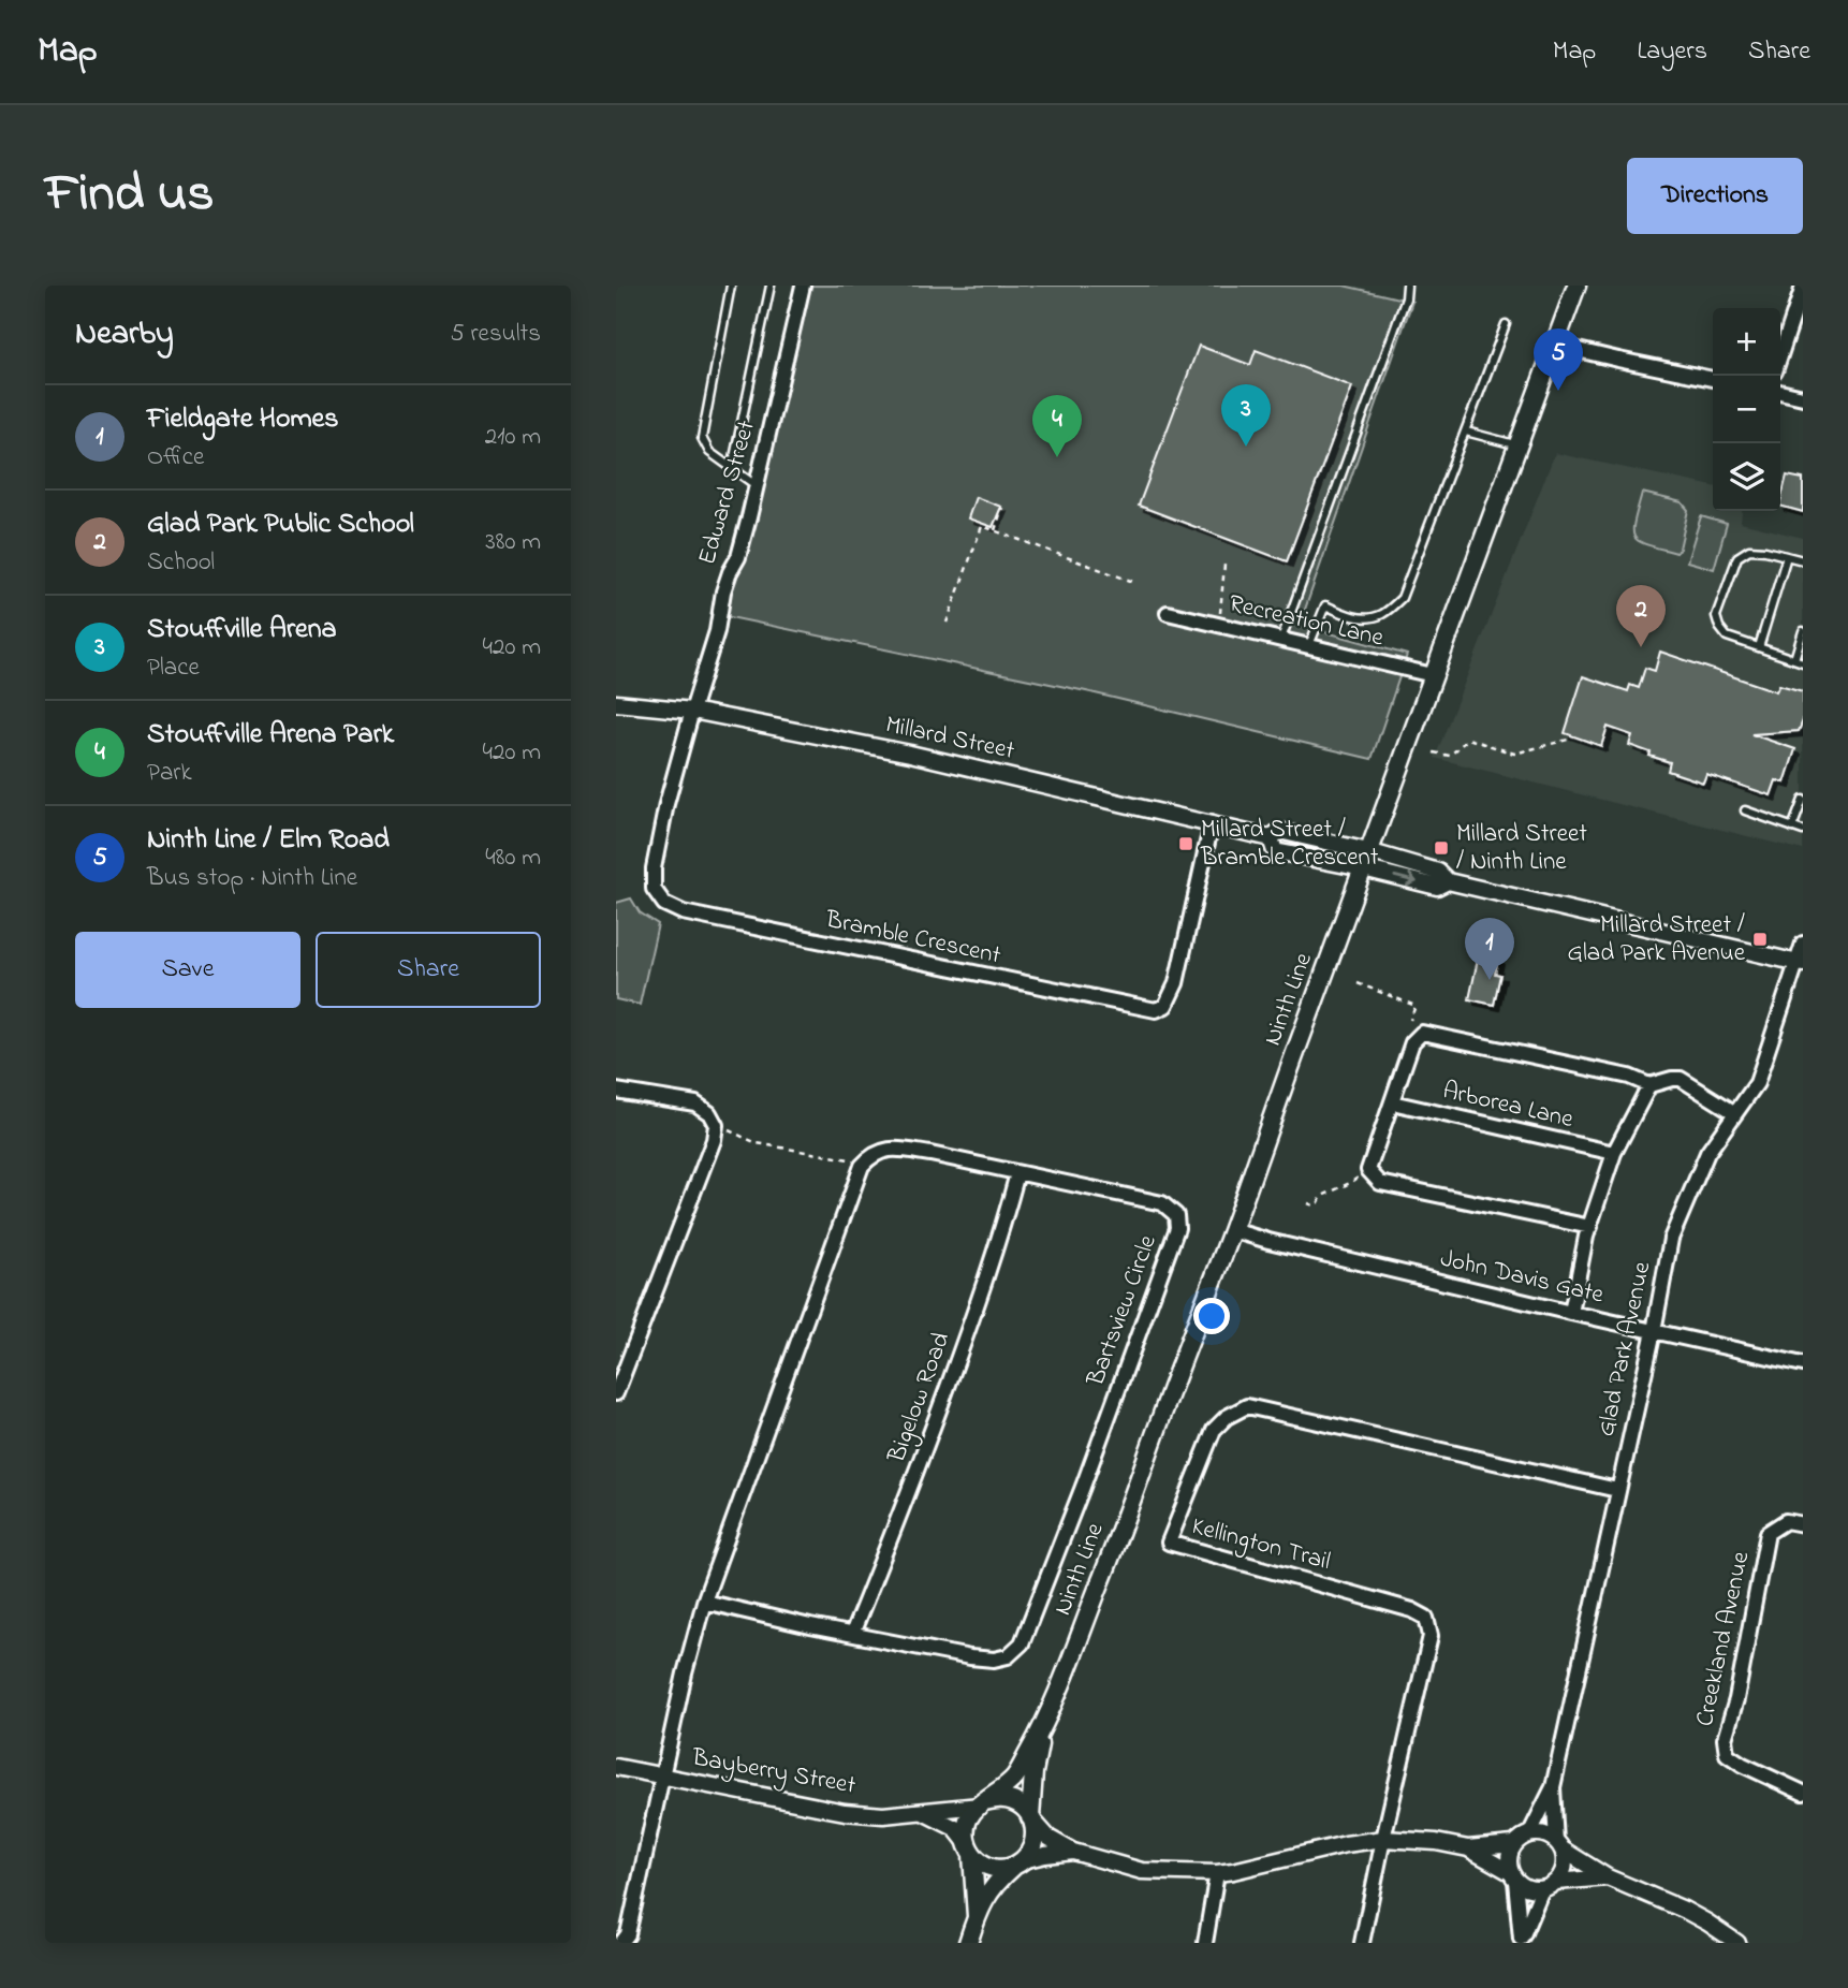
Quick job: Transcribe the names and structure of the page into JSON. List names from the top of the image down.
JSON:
{
  "streets": {
    "main road": ["Ninth Line"],
    "street": [
      "Edward Street",
      "Recreation Lane",
      "Millard Street",
      "Bramble Crescent",
      "Arborea Lane",
      "John Davis Gate",
      "Bartsview Circle",
      "Glad Park Avenue",
      "Bigelow Road",
      "Kellington Trail",
      "Creekland Avenue",
      "Bayberry Street"
    ]
  },
  "crossings": [
    ["Edward Street", "Millard Street"],
    ["Edward Street", "Bramble Crescent"],
    ["Recreation Lane", "Ninth Line"],
    ["Millard Street", "Bramble Crescent"],
    ["Millard Street", "Ninth Line"],
    ["Millard Street", "Glad Park Avenue"],
    ["Ninth Line", "John Davis Gate"],
    ["Ninth Line", "Bayberry Street"],
    ["John Davis Gate", "Glad Park Avenue"],
    ["Bartsview Circle", "Bigelow Road"],
    ["Glad Park Avenue", "Kellington Trail"]
  ],
  "places": {
    "transit": ["Millard Street / Bramble Crescent", "Millard Street / Ninth Line", "Millard Street / Glad Park Avenue"]
  },
  "page": {
    "header": "Map",
    "nav": ["Map", "Layers", "Share"],
    "title": "Find us",
    "buttons": [
      "Directions",
      ["Save", "Share"]
    ],
    "heading": ["Nearby", "5 results"],
    "map_buttons": ["+", "−"],
    "pins": [
      "5",
      "3",
      "4",
      "2",
      "1"
    ],
    "list": [
      {
        "mark": "1",
        "name": "Fieldgate Homes",
        "note": "Office",
        "value": "210 m"
      },
      {
        "mark": "2",
        "name": "Glad Park Public School",
        "note": "School",
        "value": "380 m"
      },
      {
        "mark": "3",
        "name": "Stouffville Arena",
        "note": "Place",
        "value": "420 m"
      },
      {
        "mark": "4",
        "name": "Stouffville Arena Park",
        "note": "Park",
        "value": "420 m"
      },
      {
        "mark": "5",
        "name": "Ninth Line / Elm Road",
        "note": "Bus stop · Ninth Line",
        "value": "480 m"
      }
    ]
  }
}
